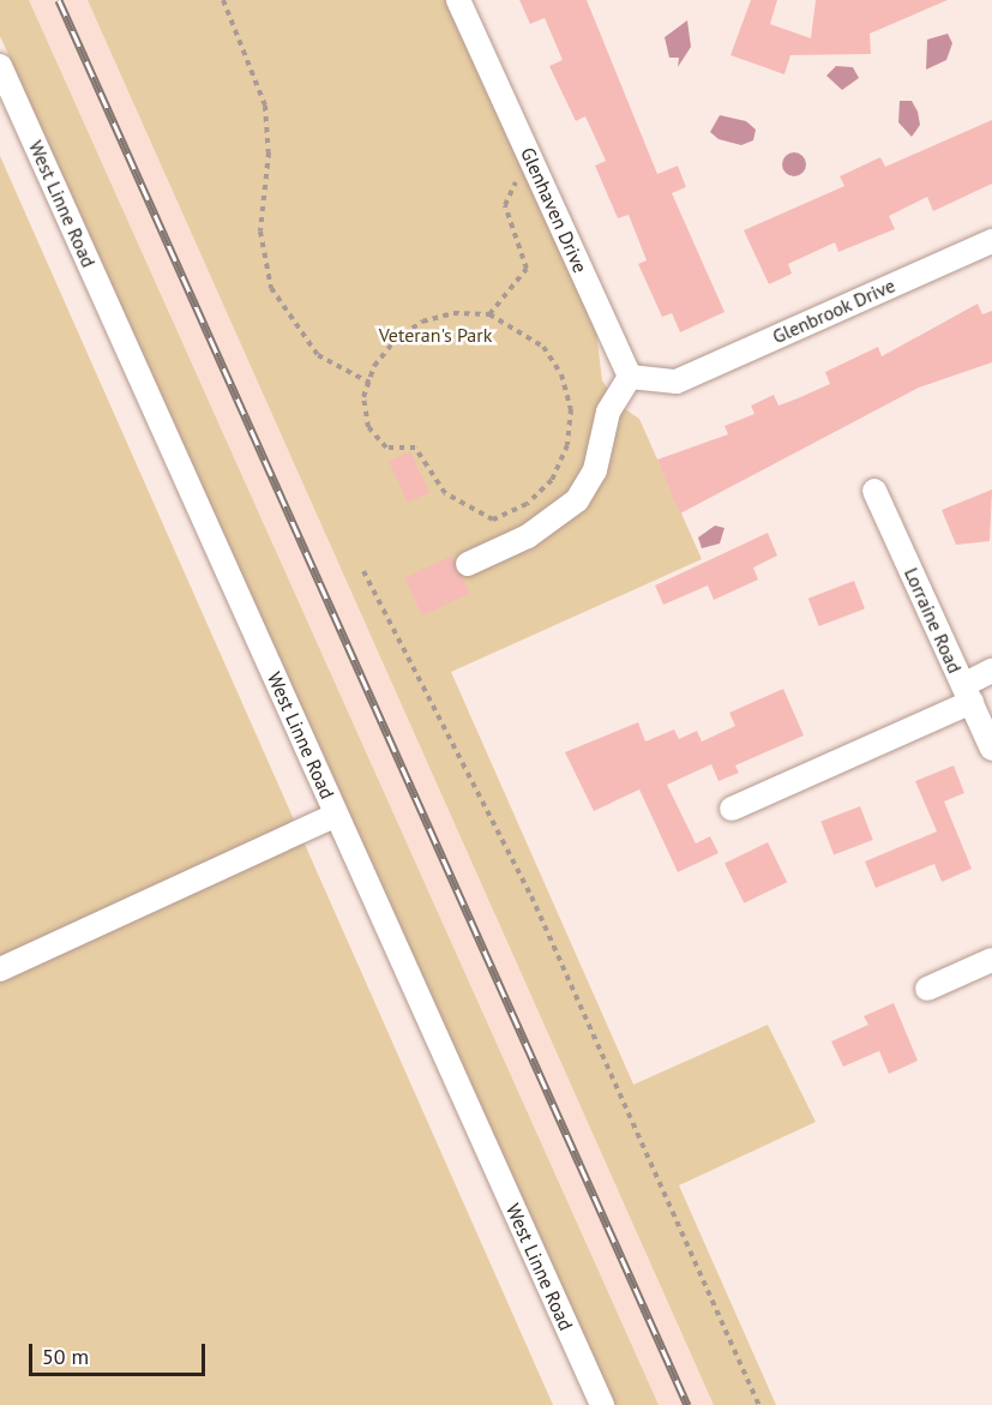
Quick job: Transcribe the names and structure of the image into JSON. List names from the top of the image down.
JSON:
{
  "streets": {
    "street": [
      "West Linne Road",
      "Glenhaven Drive",
      "Glenbrook Drive",
      "Lorraine Road"
    ]
  },
  "crossings": [
    ["Glenhaven Drive", "Glenbrook Drive"]
  ],
  "parks": ["Veteran's Park"],
  "scale_bar": "50 m"
}
